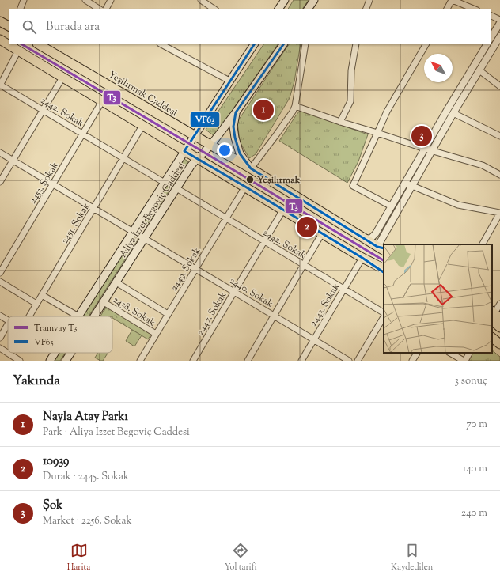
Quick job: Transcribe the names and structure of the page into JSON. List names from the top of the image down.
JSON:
{
  "streets": {
    "main road": ["Yeşilırmak Caddesi", "Aliya İzzet Begoviç Caddesi"],
    "street": [
      "2442. Sokak",
      "2453. Sokak",
      "2451. Sokak",
      "2449. Sokak",
      "2440. Sokak",
      "2443. Sokak",
      "2438. Sokak",
      "2447. Sokak"
    ]
  },
  "crossings": [
    ["Yeşilırmak Caddesi", "Aliya İzzet Begoviç Caddesi"],
    ["2442. Sokak", "2453. Sokak"],
    ["2442. Sokak", "Aliya İzzet Begoviç Caddesi"],
    ["2442. Sokak", "2451. Sokak"],
    ["2442. Sokak", "2449. Sokak"],
    ["2442. Sokak", "2443. Sokak"],
    ["2442. Sokak", "2447. Sokak"],
    ["Aliya İzzet Begoviç Caddesi", "2440. Sokak"],
    ["Aliya İzzet Begoviç Caddesi", "2438. Sokak"],
    ["2449. Sokak", "2440. Sokak"],
    ["2449. Sokak", "2438. Sokak"],
    ["2440. Sokak", "2443. Sokak"],
    ["2440. Sokak", "2447. Sokak"]
  ],
  "places": ["Yeşilırmak"],
  "lines": ["tram line T3", "transit line VF63"],
  "legend": ["Tramvay T3", "VF63"],
  "north": "top left",
  "page": {
    "search": "Burada ara",
    "pins": ["1", "3", "2"],
    "heading": ["Yakında", "3 sonuç"],
    "list": [
      {
        "mark": "1",
        "name": "Nayla Atay Parkı",
        "note": "Park · Aliya İzzet Begoviç Caddesi",
        "value": "70 m"
      },
      {
        "mark": "2",
        "name": "10939",
        "note": "Durak · 2445. Sokak",
        "value": "140 m"
      },
      {
        "mark": "3",
        "name": "Şok",
        "note": "Market · 2256. Sokak",
        "value": "240 m"
      }
    ],
    "nav": ["Harita", "Yol tarifi", "Kaydedilen"]
  }
}
